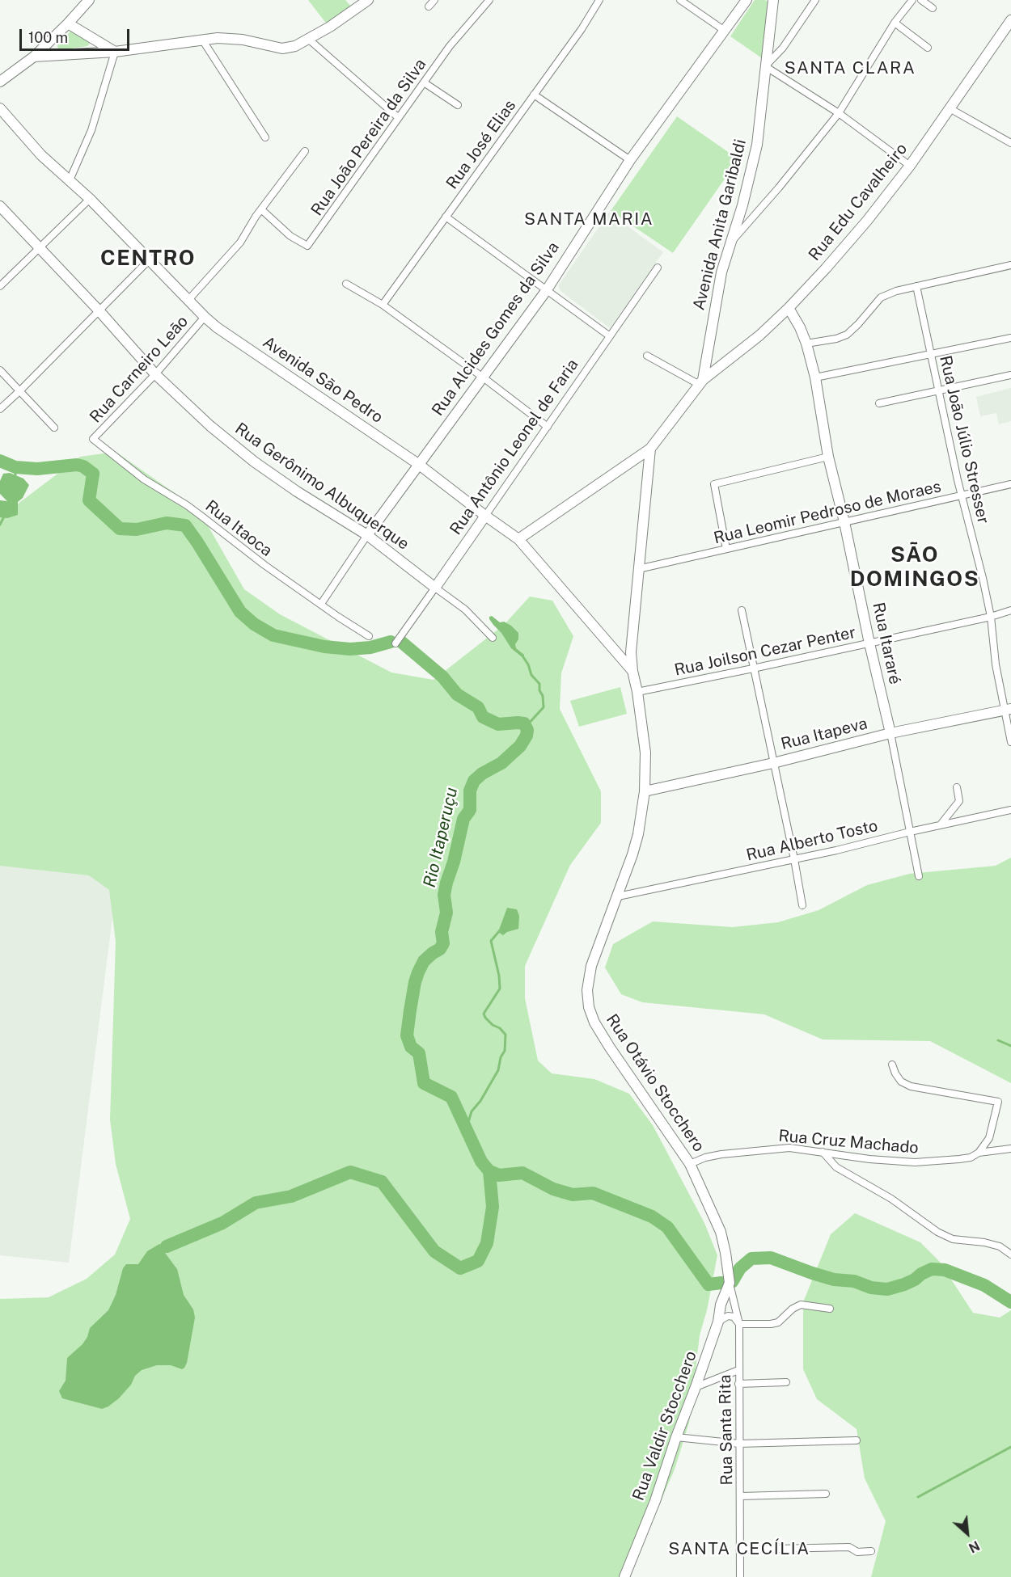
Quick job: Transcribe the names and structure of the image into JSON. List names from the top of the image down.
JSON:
{
  "streets": {
    "street": [
      "Rua João Pereira da Silva",
      "Rua José Elias",
      "Rua Edu Cavalheiro",
      "Avenida Anita Garibaldi",
      "Rua Alcides Gomes da Silva",
      "Rua Carneiro Leão",
      "Avenida São Pedro",
      "Rua João Júlio Stresser",
      "Rua Antônio Leonel de Faria",
      "Rua Gerônimo Albuquerque",
      "Rua Leomir Pedroso de Moraes",
      "Rua Itaoca",
      "Rua Itararé",
      "Rua Joilson Cezar Penter",
      "Rua Itapeva",
      "Rua Alberto Tosto",
      "Rua Otávio Stocchero",
      "Rua Cruz Machado",
      "Rua Valdir Stocchero",
      "Rua Santa Rita"
    ]
  },
  "crossings": [
    ["Rua Edu Cavalheiro", "Avenida Anita Garibaldi"],
    ["Rua Edu Cavalheiro", "Rua Itararé"],
    ["Rua Alcides Gomes da Silva", "Avenida São Pedro"],
    ["Rua Alcides Gomes da Silva", "Rua Gerônimo Albuquerque"],
    ["Rua Alcides Gomes da Silva", "Rua Itaoca"],
    ["Rua Carneiro Leão", "Avenida São Pedro"],
    ["Rua Carneiro Leão", "Rua Gerônimo Albuquerque"],
    ["Rua Carneiro Leão", "Rua Itaoca"],
    ["Avenida São Pedro", "Rua Antônio Leonel de Faria"],
    ["Avenida São Pedro", "Rua Otávio Stocchero"],
    ["Rua João Júlio Stresser", "Rua Leomir Pedroso de Moraes"],
    ["Rua João Júlio Stresser", "Rua Joilson Cezar Penter"],
    ["Rua João Júlio Stresser", "Rua Itapeva"],
    ["Rua Antônio Leonel de Faria", "Rua Gerônimo Albuquerque"],
    ["Rua Leomir Pedroso de Moraes", "Rua Itararé"],
    ["Rua Itararé", "Rua Joilson Cezar Penter"],
    ["Rua Itararé", "Rua Itapeva"],
    ["Rua Itararé", "Rua Alberto Tosto"],
    ["Rua Joilson Cezar Penter", "Rua Otávio Stocchero"],
    ["Rua Itapeva", "Rua Otávio Stocchero"],
    ["Rua Alberto Tosto", "Rua Otávio Stocchero"],
    ["Rua Otávio Stocchero", "Rua Cruz Machado"],
    ["Rua Otávio Stocchero", "Rua Valdir Stocchero"],
    ["Rua Otávio Stocchero", "Rua Santa Rita"],
    ["Rua Valdir Stocchero", "Rua Santa Rita"]
  ],
  "districts": [
    "SANTA CLARA",
    "SANTA MARIA",
    "CENTRO",
    "SÃO DOMINGOS",
    "SANTA CECÍLIA"
  ],
  "water": ["Rio Itaperuçu"],
  "scale_bar": "100 m",
  "north": "bottom right"
}
